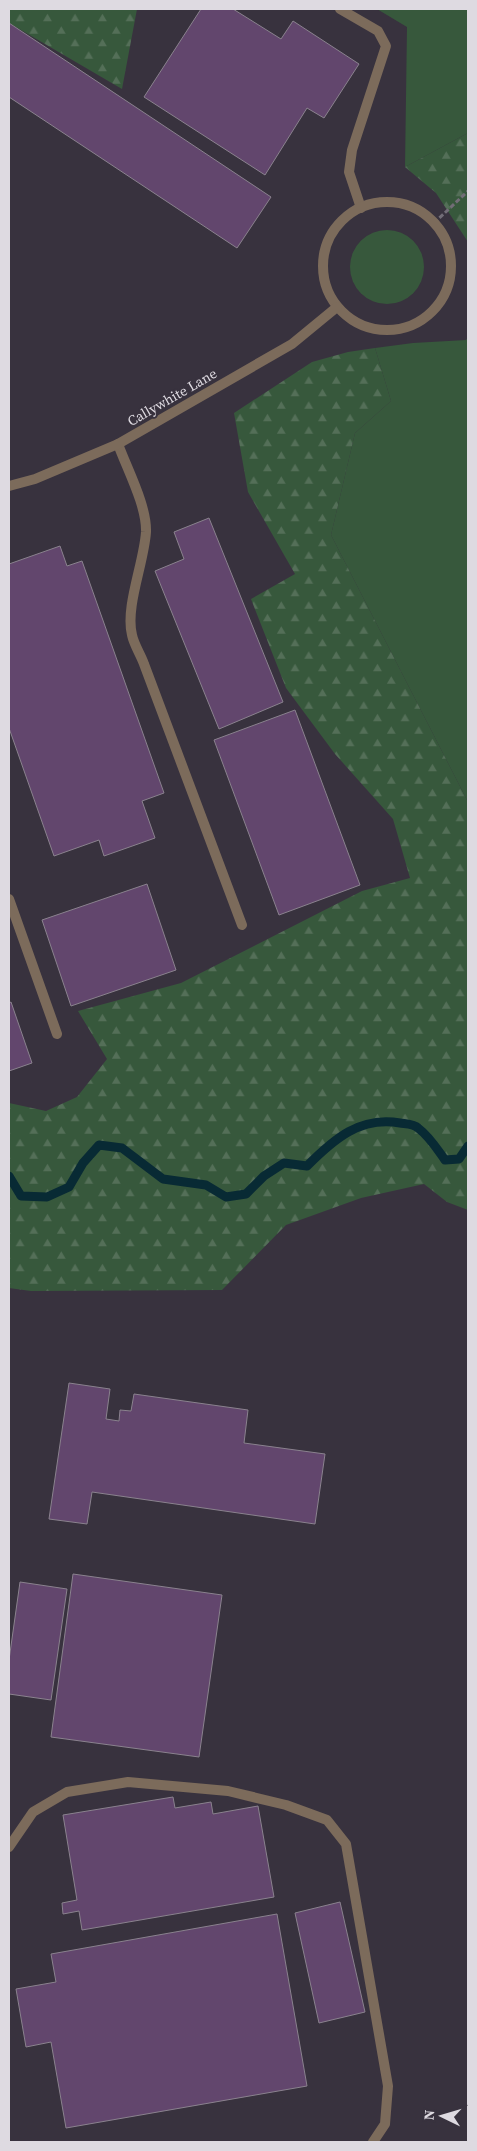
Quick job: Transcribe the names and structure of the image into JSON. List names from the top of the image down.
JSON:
{
  "streets": {
    "street": ["Callywhite Lane"]
  },
  "north": "left"
}
